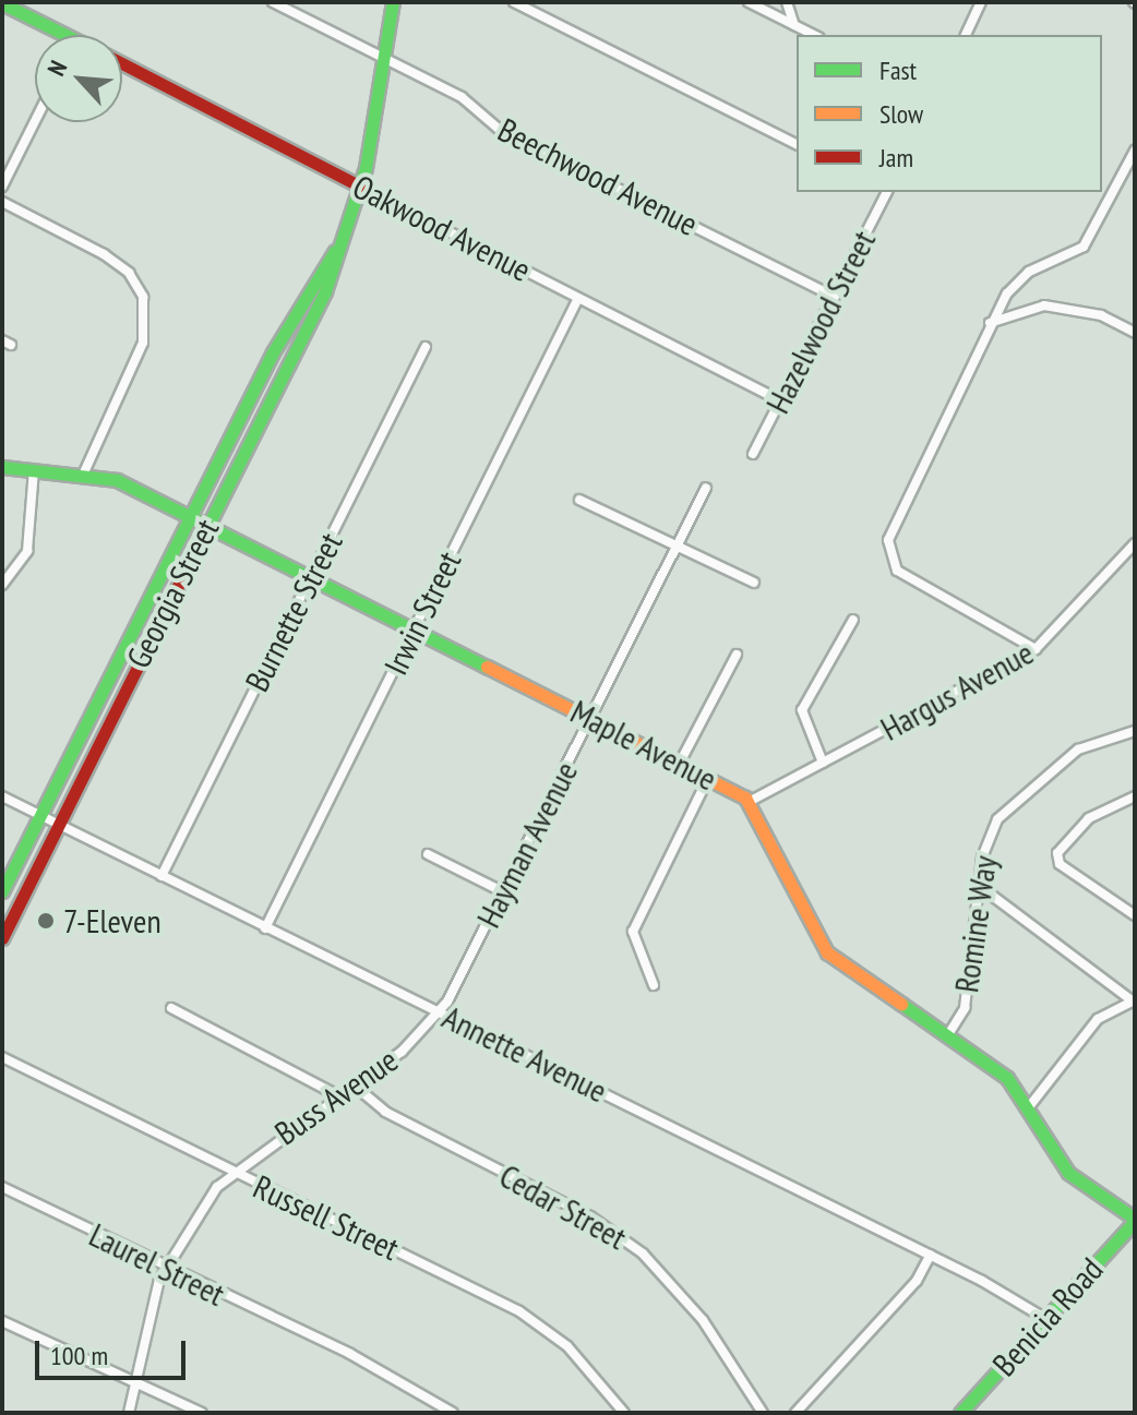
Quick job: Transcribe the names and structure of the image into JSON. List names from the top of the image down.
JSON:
{
  "streets": {
    "main road": [
      "Oakwood Avenue",
      "Georgia Street",
      "Maple Avenue",
      "Benicia Road"
    ],
    "street": [
      "Beechwood Avenue",
      "Hazelwood Street",
      "Burnette Street",
      "Irwin Street",
      "Hargus Avenue",
      "Hayman Avenue",
      "Romine Way",
      "Annette Avenue",
      "Buss Avenue",
      "Cedar Street",
      "Russell Street",
      "Laurel Street"
    ]
  },
  "crossings": [
    ["Beechwood Avenue", "Hazelwood Street"],
    ["Beechwood Avenue", "Georgia Street"],
    ["Oakwood Avenue", "Hazelwood Street"],
    ["Oakwood Avenue", "Georgia Street"],
    ["Oakwood Avenue", "Irwin Street"],
    ["Georgia Street", "Maple Avenue"],
    ["Georgia Street", "Annette Avenue"],
    ["Burnette Street", "Maple Avenue"],
    ["Burnette Street", "Annette Avenue"],
    ["Irwin Street", "Maple Avenue"],
    ["Irwin Street", "Annette Avenue"],
    ["Hargus Avenue", "Maple Avenue"],
    ["Maple Avenue", "Hayman Avenue"],
    ["Maple Avenue", "Romine Way"],
    ["Maple Avenue", "Benicia Road"],
    ["Hayman Avenue", "Annette Avenue"],
    ["Hayman Avenue", "Buss Avenue"],
    ["Annette Avenue", "Buss Avenue"],
    ["Annette Avenue", "Benicia Road"],
    ["Buss Avenue", "Cedar Street"],
    ["Buss Avenue", "Russell Street"],
    ["Buss Avenue", "Laurel Street"]
  ],
  "places": ["7-Eleven"],
  "legend": ["Fast", "Slow", "Jam"],
  "scale_bar": "100 m",
  "north": "top left"
}
